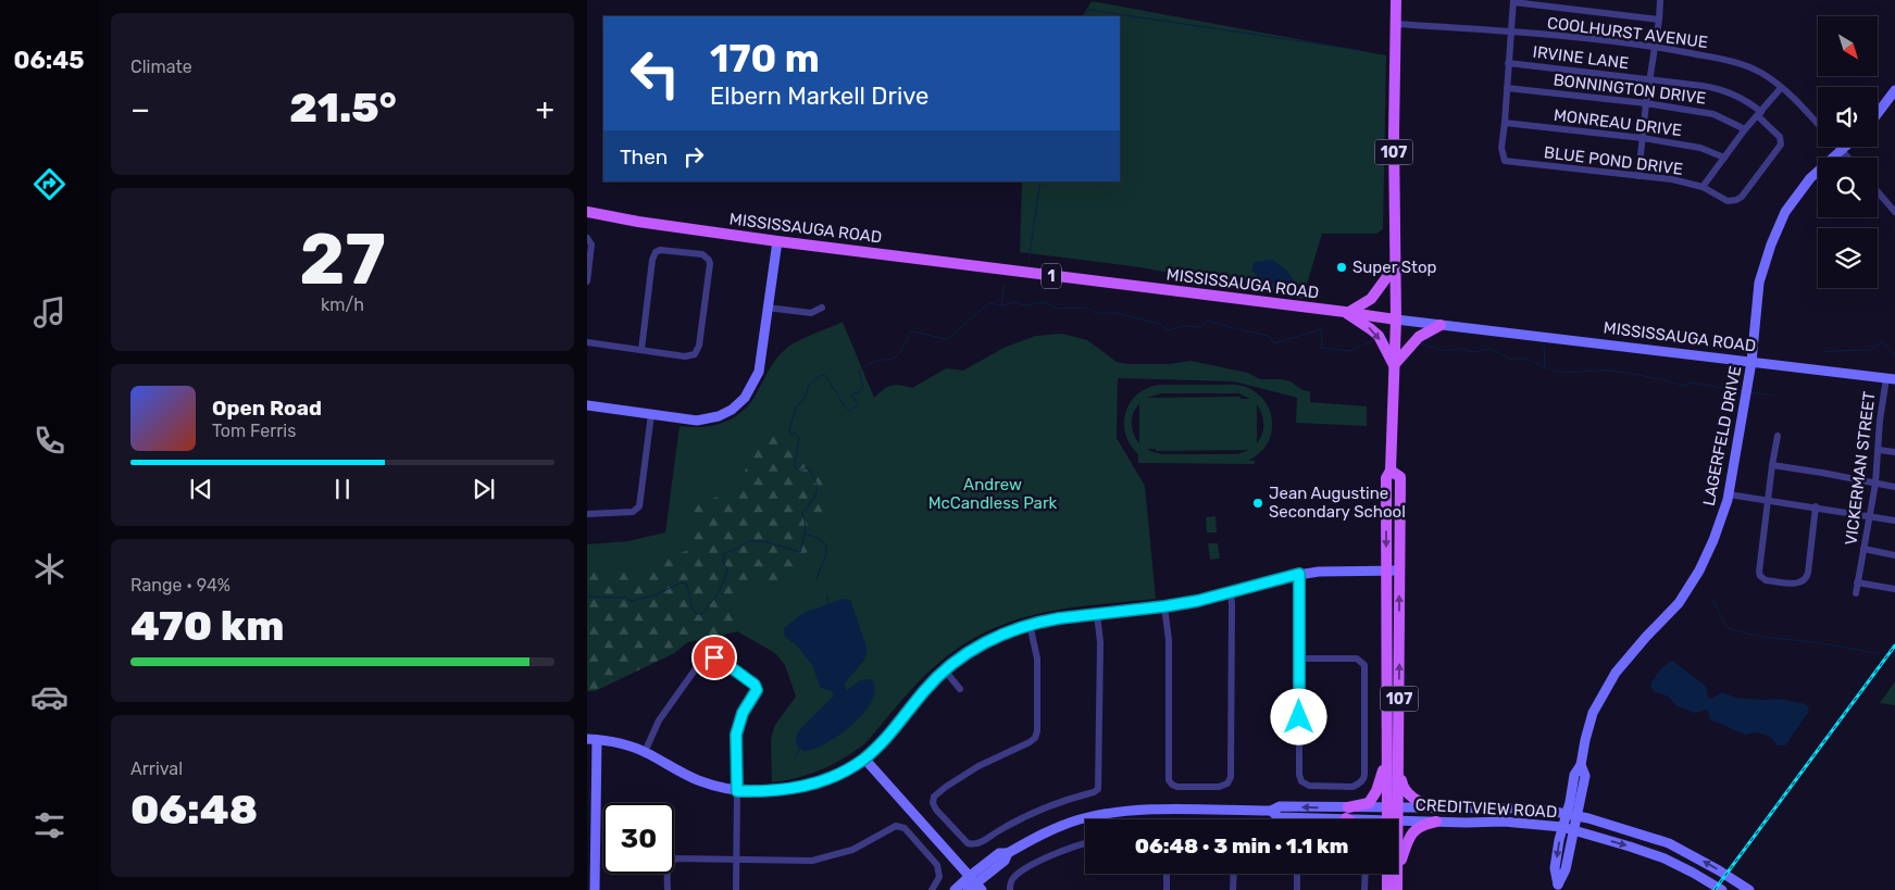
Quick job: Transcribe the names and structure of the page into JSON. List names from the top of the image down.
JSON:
{
  "streets": {
    "main road": ["107", "MISSISSAUGA ROAD", "1"],
    "street": [
      "COOLHURST AVENUE",
      "IRVINE LANE",
      "BONNINGTON DRIVE",
      "MONREAU DRIVE",
      "BLUE POND DRIVE",
      "LAGERFELD DRIVE",
      "VICKERMAN STREET",
      "CREDITVIEW ROAD"
    ]
  },
  "crossings": [
    ["COOLHURST AVENUE", "107"],
    ["COOLHURST AVENUE", "BLUE POND DRIVE"],
    ["COOLHURST AVENUE", "LAGERFELD DRIVE"],
    ["IRVINE LANE", "BLUE POND DRIVE"],
    ["BONNINGTON DRIVE", "BLUE POND DRIVE"],
    ["MONREAU DRIVE", "BLUE POND DRIVE"],
    ["107", "MISSISSAUGA ROAD"],
    ["107", "CREDITVIEW ROAD"],
    ["MISSISSAUGA ROAD", "LAGERFELD DRIVE"],
    ["MISSISSAUGA ROAD", "VICKERMAN STREET"],
    ["LAGERFELD DRIVE", "CREDITVIEW ROAD"]
  ],
  "parks": ["Andrew McCandless Park"],
  "places": ["Super Stop", "Jean Augustine Secondary School"],
  "north": "bottom right",
  "page": {
    "tabs": "06:45",
    "tile": [
      "Climate",
      ["27", "km/h"],
      ["Range · 94%", "470 km"],
      ["Arrival", "06:48"]
    ],
    "turn": ["170 m", "Elbern Markell Drive"],
    "heat": ["−", "21.5°", "+"],
    "then": "Then",
    "song": ["Open Road", "Tom Ferris"],
    "limit": "30",
    "trip": "06:48 · 3 min · 1.1 km"
  }
}
